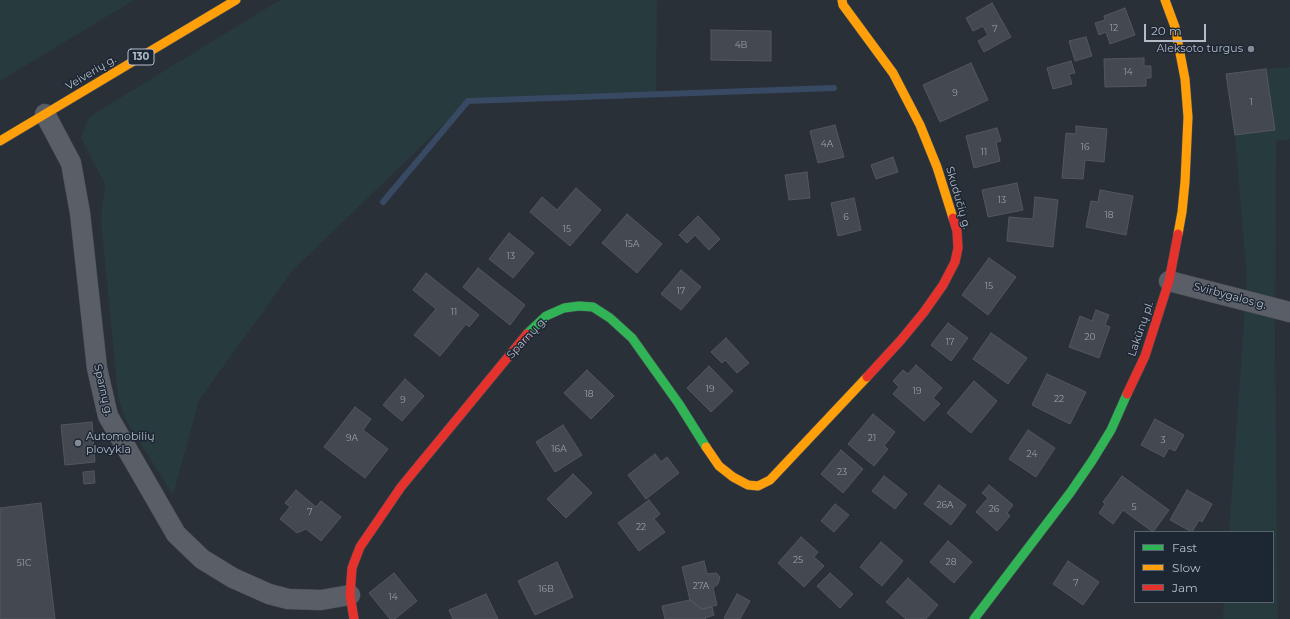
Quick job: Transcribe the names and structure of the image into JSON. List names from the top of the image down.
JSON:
{
  "streets": {
    "street": [
      "130",
      "Veiverių g.",
      "Skudučių g.",
      "Svirbygalos g.",
      "Lakūnų pl.",
      "Sparnų g."
    ]
  },
  "crossings": [
    ["Veiverių g.", "Sparnų g."],
    ["Skudučių g.", "Sparnų g."],
    ["Svirbygalos g.", "Lakūnų pl."]
  ],
  "places": ["Aleksoto turgus", "Automobilių plovykla"],
  "house_numbers": [
    "12",
    "7",
    "4B",
    "14",
    "9",
    "1",
    "4A",
    "16",
    "11",
    "13",
    "18",
    "6",
    "15",
    "15A",
    "13",
    "15",
    "17",
    "11",
    "20",
    "17",
    "19",
    "19",
    "18",
    "22",
    "9",
    "9A",
    "21",
    "3",
    "16A",
    "24",
    "23",
    "26A",
    "5",
    "26",
    "7",
    "22",
    "25",
    "28",
    "51C",
    "7",
    "27A",
    "16B",
    "14"
  ],
  "legend": ["Fast", "Slow", "Jam"],
  "scale_bar": "20 m"
}
